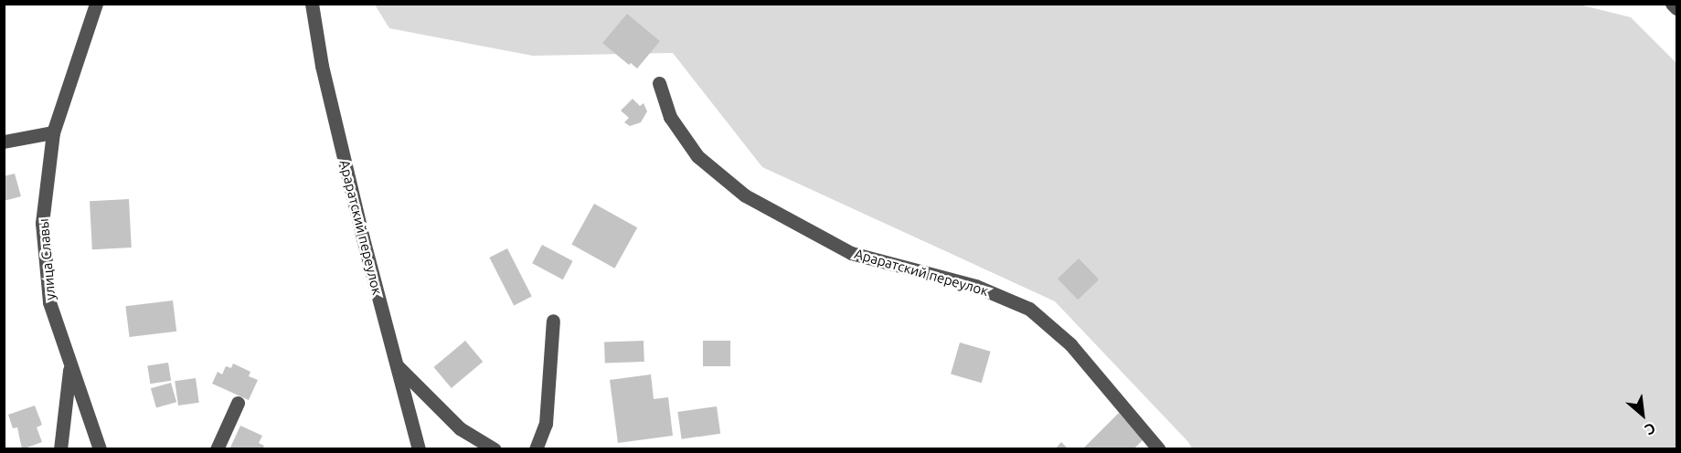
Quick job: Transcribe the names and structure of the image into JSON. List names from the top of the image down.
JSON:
{
  "streets": {
    "street": ["Араратский переулок", "улица Славы"]
  },
  "north": "bottom right"
}
